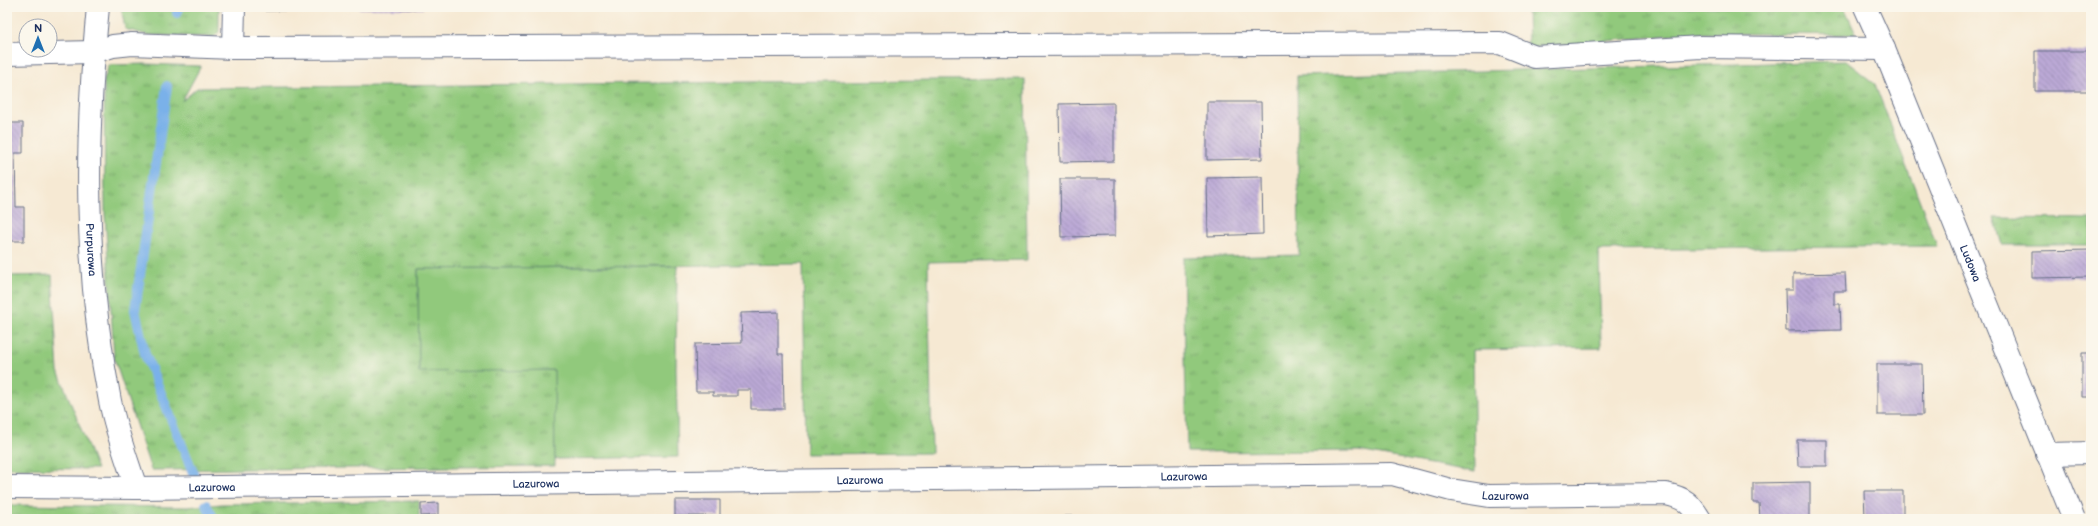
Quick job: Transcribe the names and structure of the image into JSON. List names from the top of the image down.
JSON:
{
  "streets": {
    "street": ["Purpurowa", "Ludowa", "Lazurowa"]
  },
  "crossings": [
    ["Purpurowa", "Lazurowa"]
  ],
  "north": "top"
}
